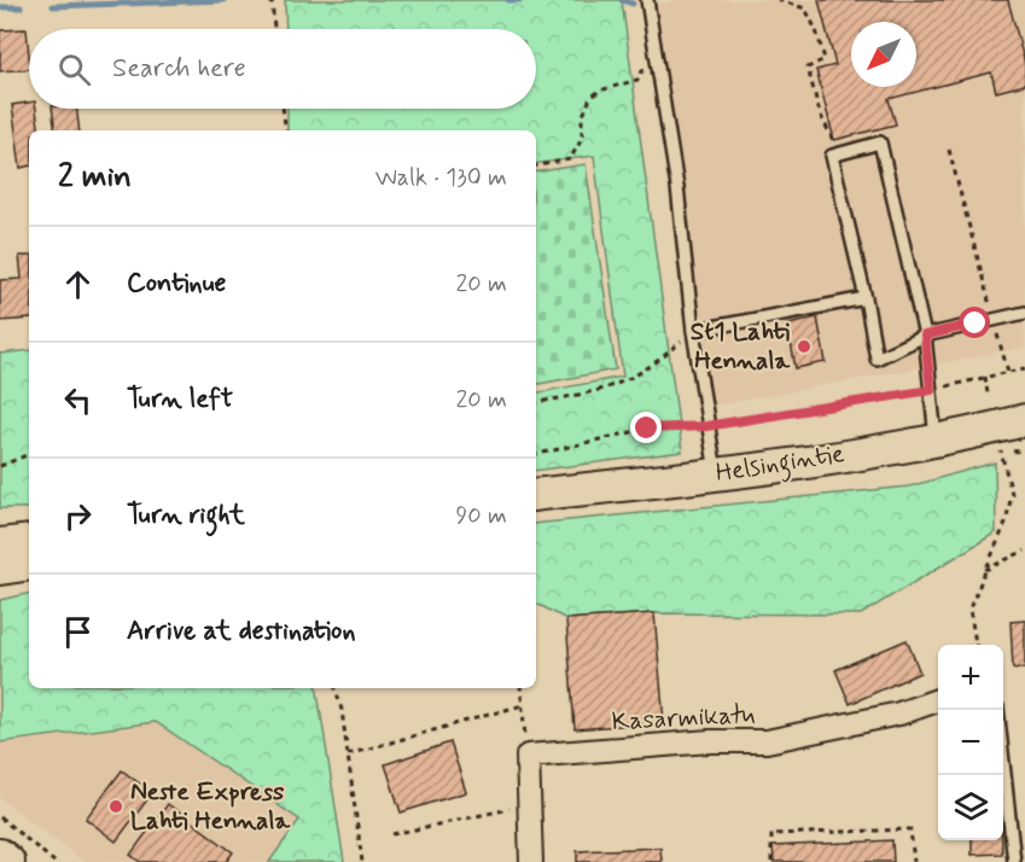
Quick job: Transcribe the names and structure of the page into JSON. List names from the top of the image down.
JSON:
{
  "streets": {
    "main road": ["Helsingintie"],
    "street": ["Kasarmikatu"]
  },
  "places": ["St1 Lahti Hennala", "Neste Express Lahti Hennala"],
  "north": "bottom left",
  "page": {
    "search": "Search here",
    "heading": ["2 min", "Walk · 130 m"],
    "list": [
      ["Continue", "20 m"],
      ["Turn left", "20 m"],
      ["Turn right", "90 m"],
      "Arrive at destination"
    ],
    "map_buttons": ["+", "−"]
  }
}
